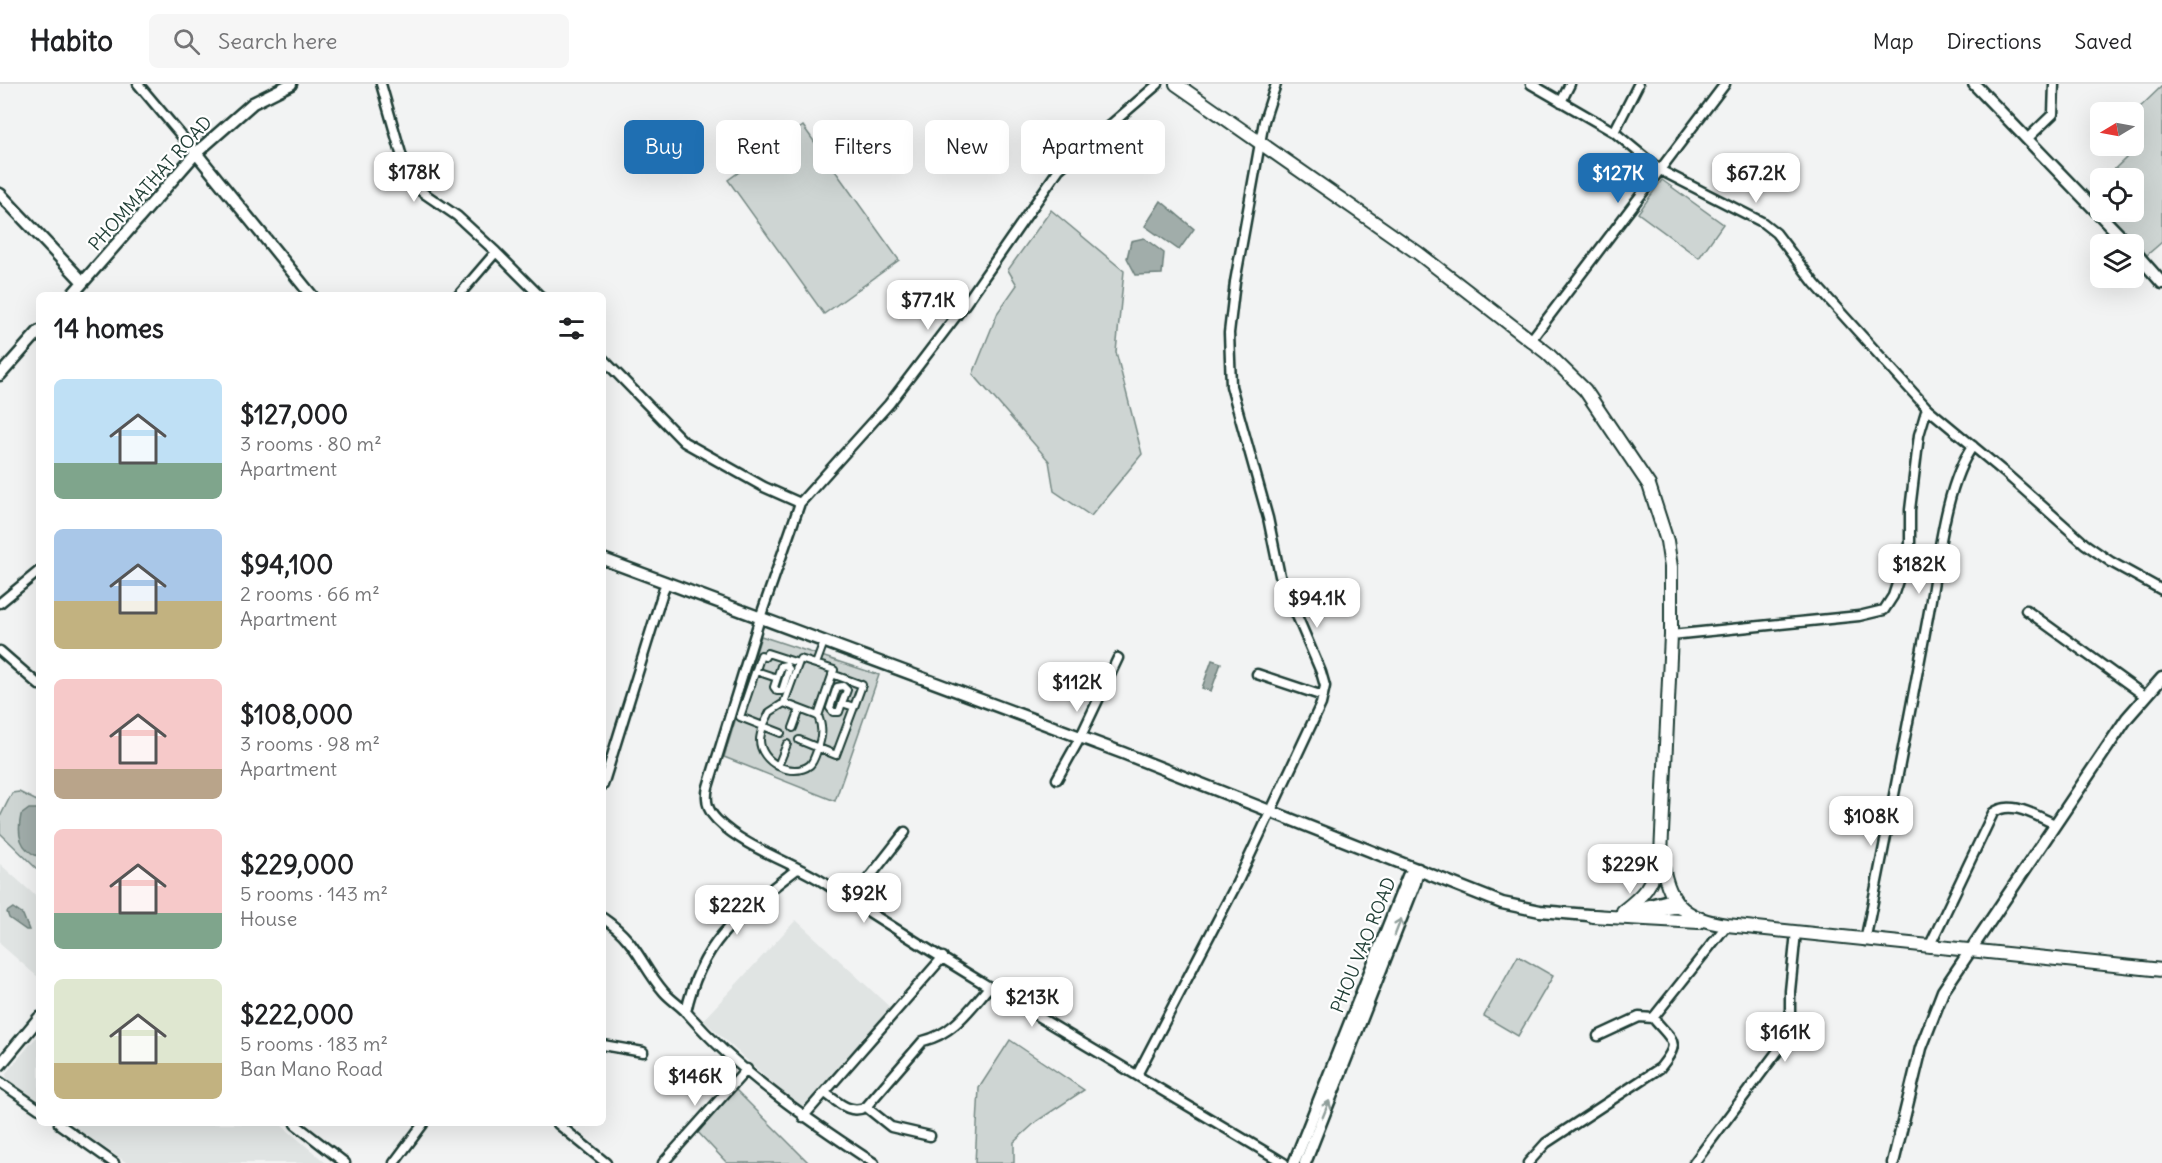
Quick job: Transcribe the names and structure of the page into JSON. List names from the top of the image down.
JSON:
{
  "streets": {
    "street": ["PHOMMATHAT ROAD", "PHOU VAO ROAD"]
  },
  "north": "left",
  "page": {
    "header": "Habito",
    "search": "Search here",
    "nav": ["Map", "Directions", "Saved"],
    "chip": [
      "Buy",
      "Rent",
      "Filters",
      "New",
      "Apartment"
    ],
    "price": [
      "$178K",
      "$127K",
      "$67.2K",
      "$77.1K",
      "$182K",
      "$94.1K",
      "$112K",
      "$108K",
      "$229K",
      "$92K",
      "$222K",
      "$213K",
      "$161K",
      "$146K"
    ],
    "heading": "14 homes",
    "list": [
      {
        "name": "$127,000",
        "note": "3 rooms · 80 m² · Apartment"
      },
      {
        "name": "$94,100",
        "note": "2 rooms · 66 m² · Apartment"
      },
      {
        "name": "$108,000",
        "note": "3 rooms · 98 m² · Apartment"
      },
      {
        "name": "$229,000",
        "note": "5 rooms · 143 m² · House"
      },
      {
        "name": "$222,000",
        "note": "5 rooms · 183 m² · Ban Mano Road"
      }
    ]
  }
}
